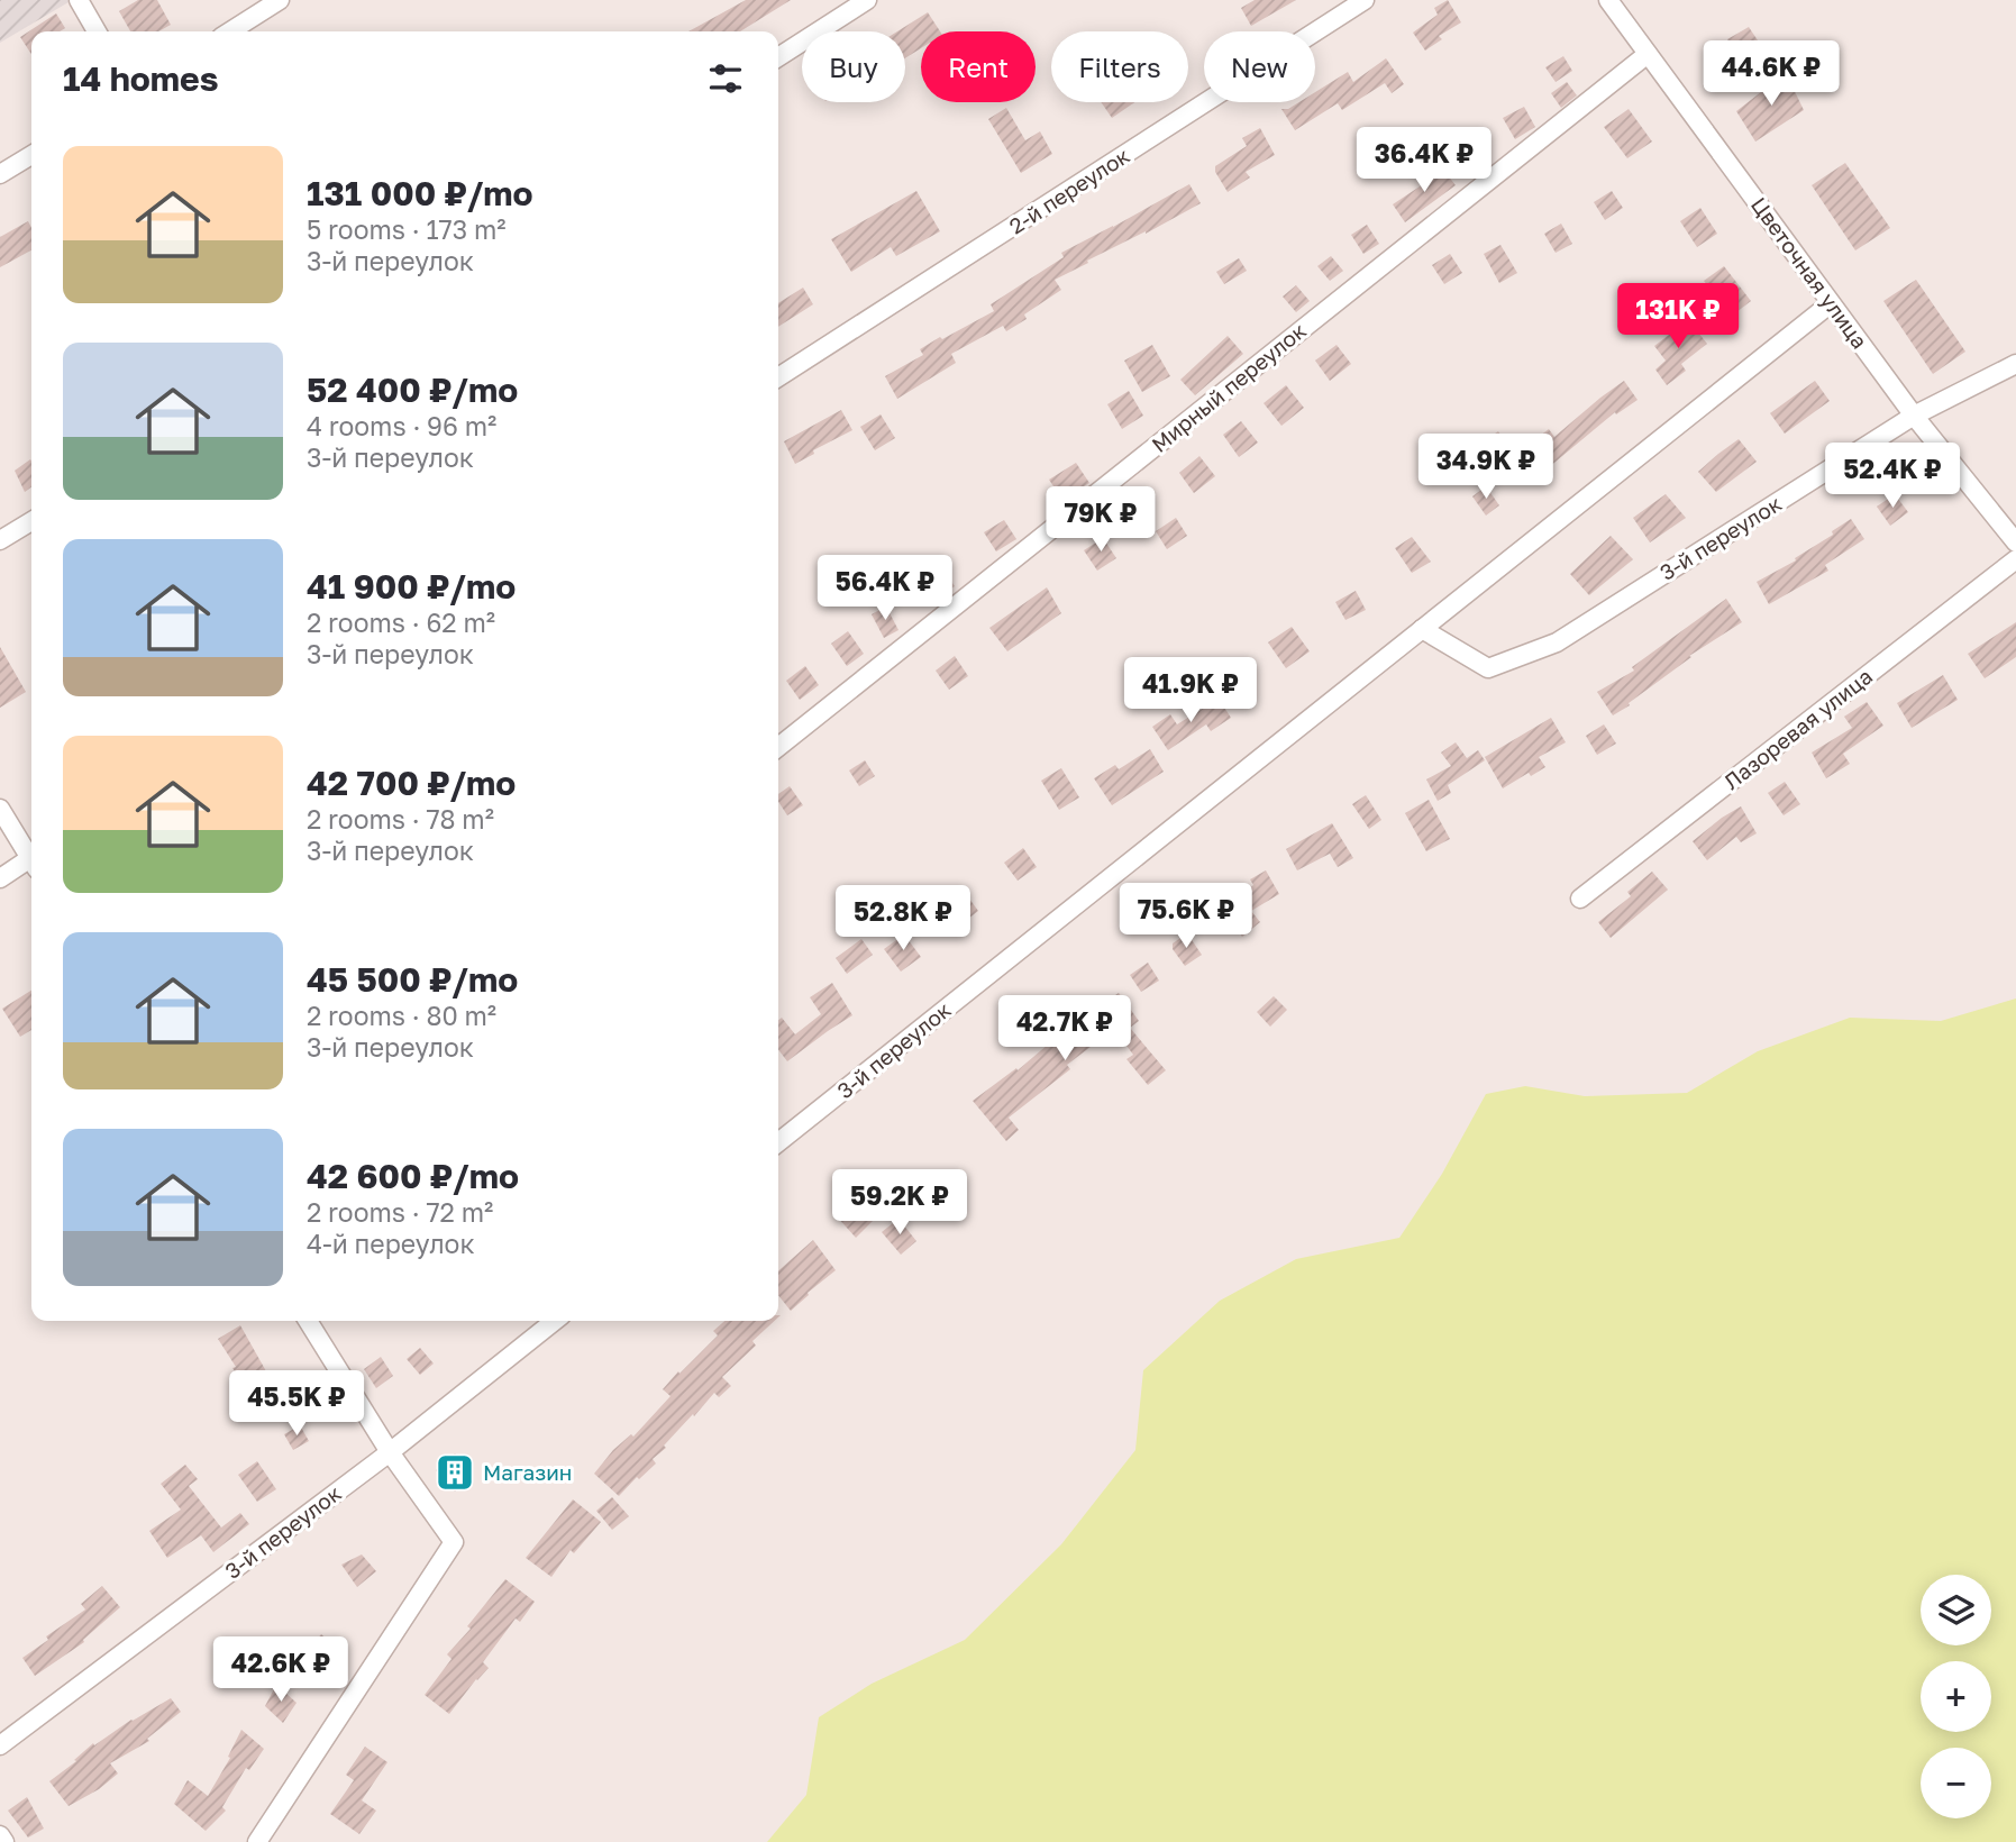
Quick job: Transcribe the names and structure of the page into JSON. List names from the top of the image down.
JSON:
{
  "streets": {
    "street": [
      "2-й переулок",
      "Цветочная улица",
      "Мирный переулок",
      "3-й переулок",
      "Лазоревая улица"
    ]
  },
  "crossings": [
    ["Цветочная улица", "Мирный переулок"],
    ["Цветочная улица", "3-й переулок"]
  ],
  "places": {
    "building": ["Магазин"]
  },
  "page": {
    "chip": [
      "Buy",
      "Rent",
      "Filters",
      "New"
    ],
    "heading": "14 homes",
    "price": [
      "44.6K ₽",
      "36.4K ₽",
      "131K ₽",
      "34.9K ₽",
      "52.4K ₽",
      "79K ₽",
      "56.4K ₽",
      "41.9K ₽",
      "75.6K ₽",
      "52.8K ₽",
      "42.7K ₽",
      "59.2K ₽",
      "45.5K ₽",
      "42.6K ₽"
    ],
    "list": [
      {
        "name": "131 000 ₽/mo",
        "note": "5 rooms · 173 m² · 3-й переулок"
      },
      {
        "name": "52 400 ₽/mo",
        "note": "4 rooms · 96 m² · 3-й переулок"
      },
      {
        "name": "41 900 ₽/mo",
        "note": "2 rooms · 62 m² · 3-й переулок"
      },
      {
        "name": "42 700 ₽/mo",
        "note": "2 rooms · 78 m² · 3-й переулок"
      },
      {
        "name": "45 500 ₽/mo",
        "note": "2 rooms · 80 m² · 3-й переулок"
      },
      {
        "name": "42 600 ₽/mo",
        "note": "2 rooms · 72 m² · 4-й переулок"
      }
    ],
    "map_buttons": ["+", "−"]
  }
}
